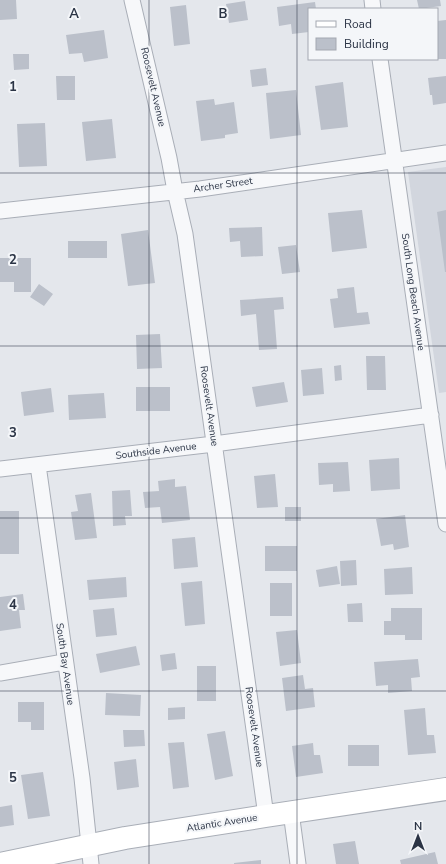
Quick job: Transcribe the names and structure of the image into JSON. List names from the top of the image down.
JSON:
{
  "streets": {
    "main road": ["Atlantic Avenue"],
    "street": [
      "Roosevelt Avenue",
      "Archer Street",
      "South Long Beach Avenue",
      "Southside Avenue",
      "South Bay Avenue"
    ]
  },
  "crossings": [
    ["Roosevelt Avenue", "Archer Street"],
    ["Roosevelt Avenue", "Southside Avenue"],
    ["Roosevelt Avenue", "Atlantic Avenue"],
    ["Archer Street", "South Long Beach Avenue"],
    ["South Long Beach Avenue", "Southside Avenue"],
    ["Southside Avenue", "South Bay Avenue"],
    ["South Bay Avenue", "Atlantic Avenue"]
  ],
  "legend": ["Road", "Building"],
  "north": "top",
  "grid": {
    "columns": ["A", "B"],
    "rows": [
      "1",
      "2",
      "3",
      "4",
      "5"
    ]
  }
}
